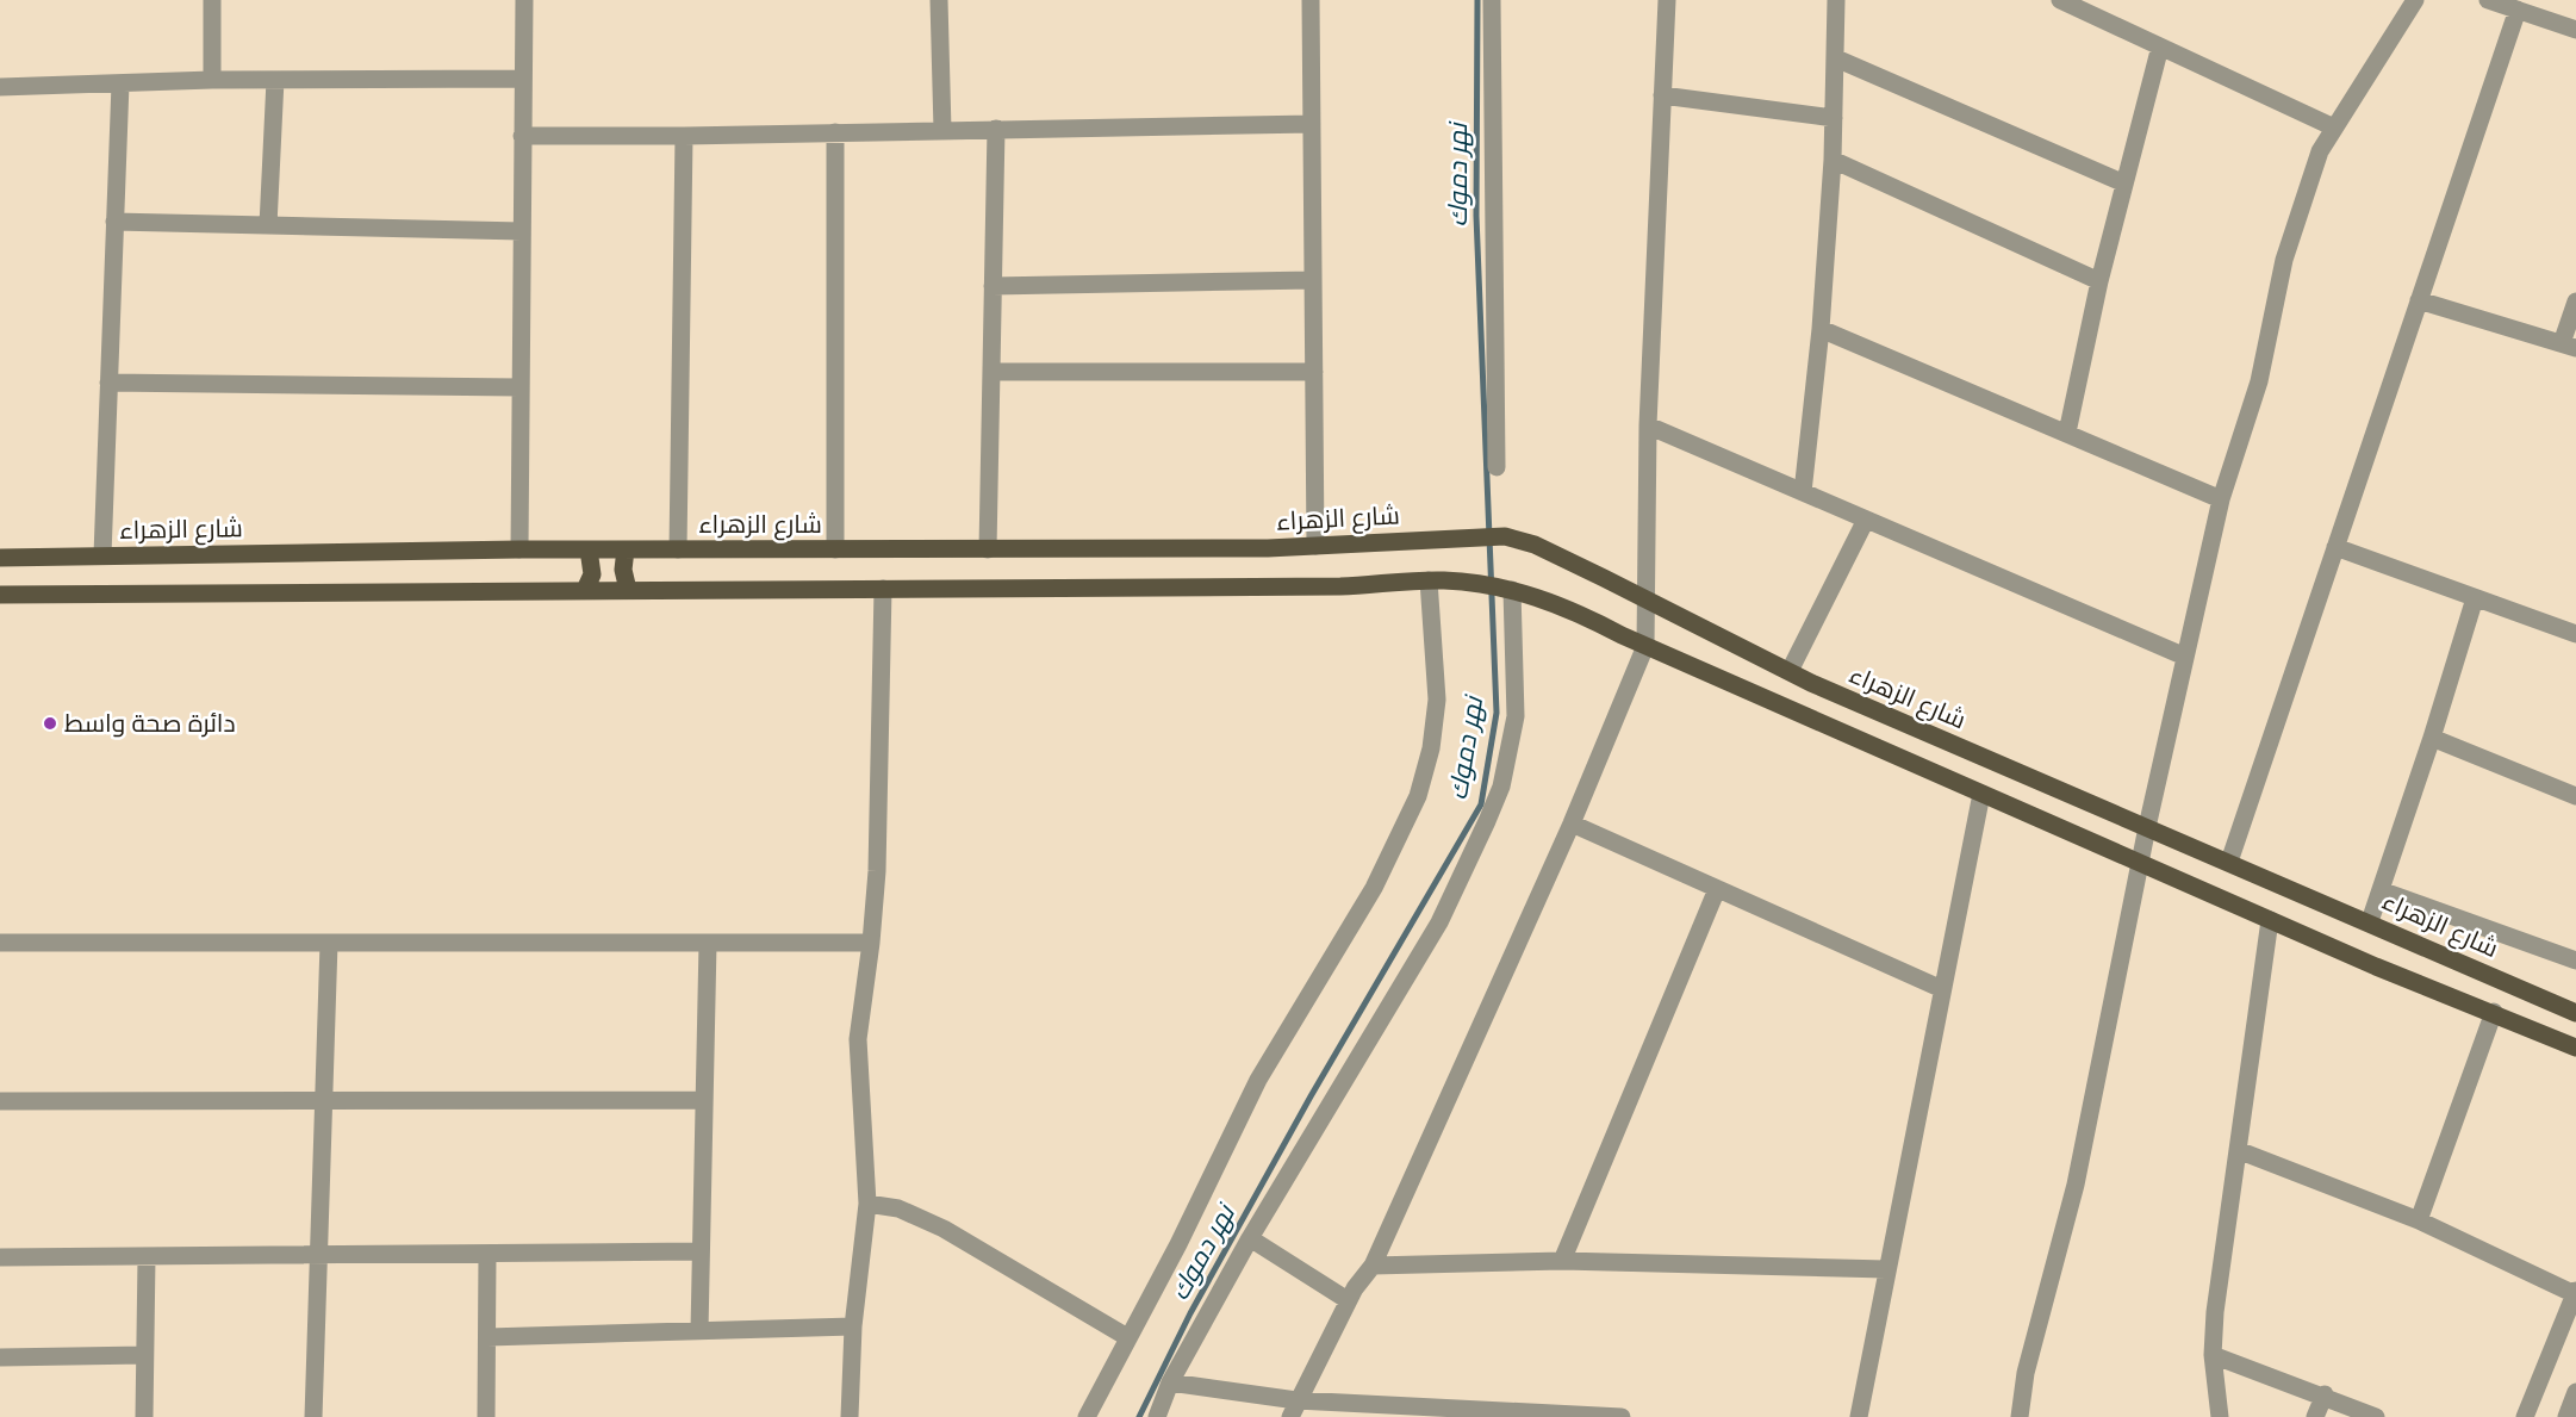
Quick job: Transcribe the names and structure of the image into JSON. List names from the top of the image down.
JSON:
{
  "streets": {
    "main road": ["شارع الزهراء"]
  },
  "water": ["نهر دموك"],
  "places": ["دائرة صحة واسط"]
}
